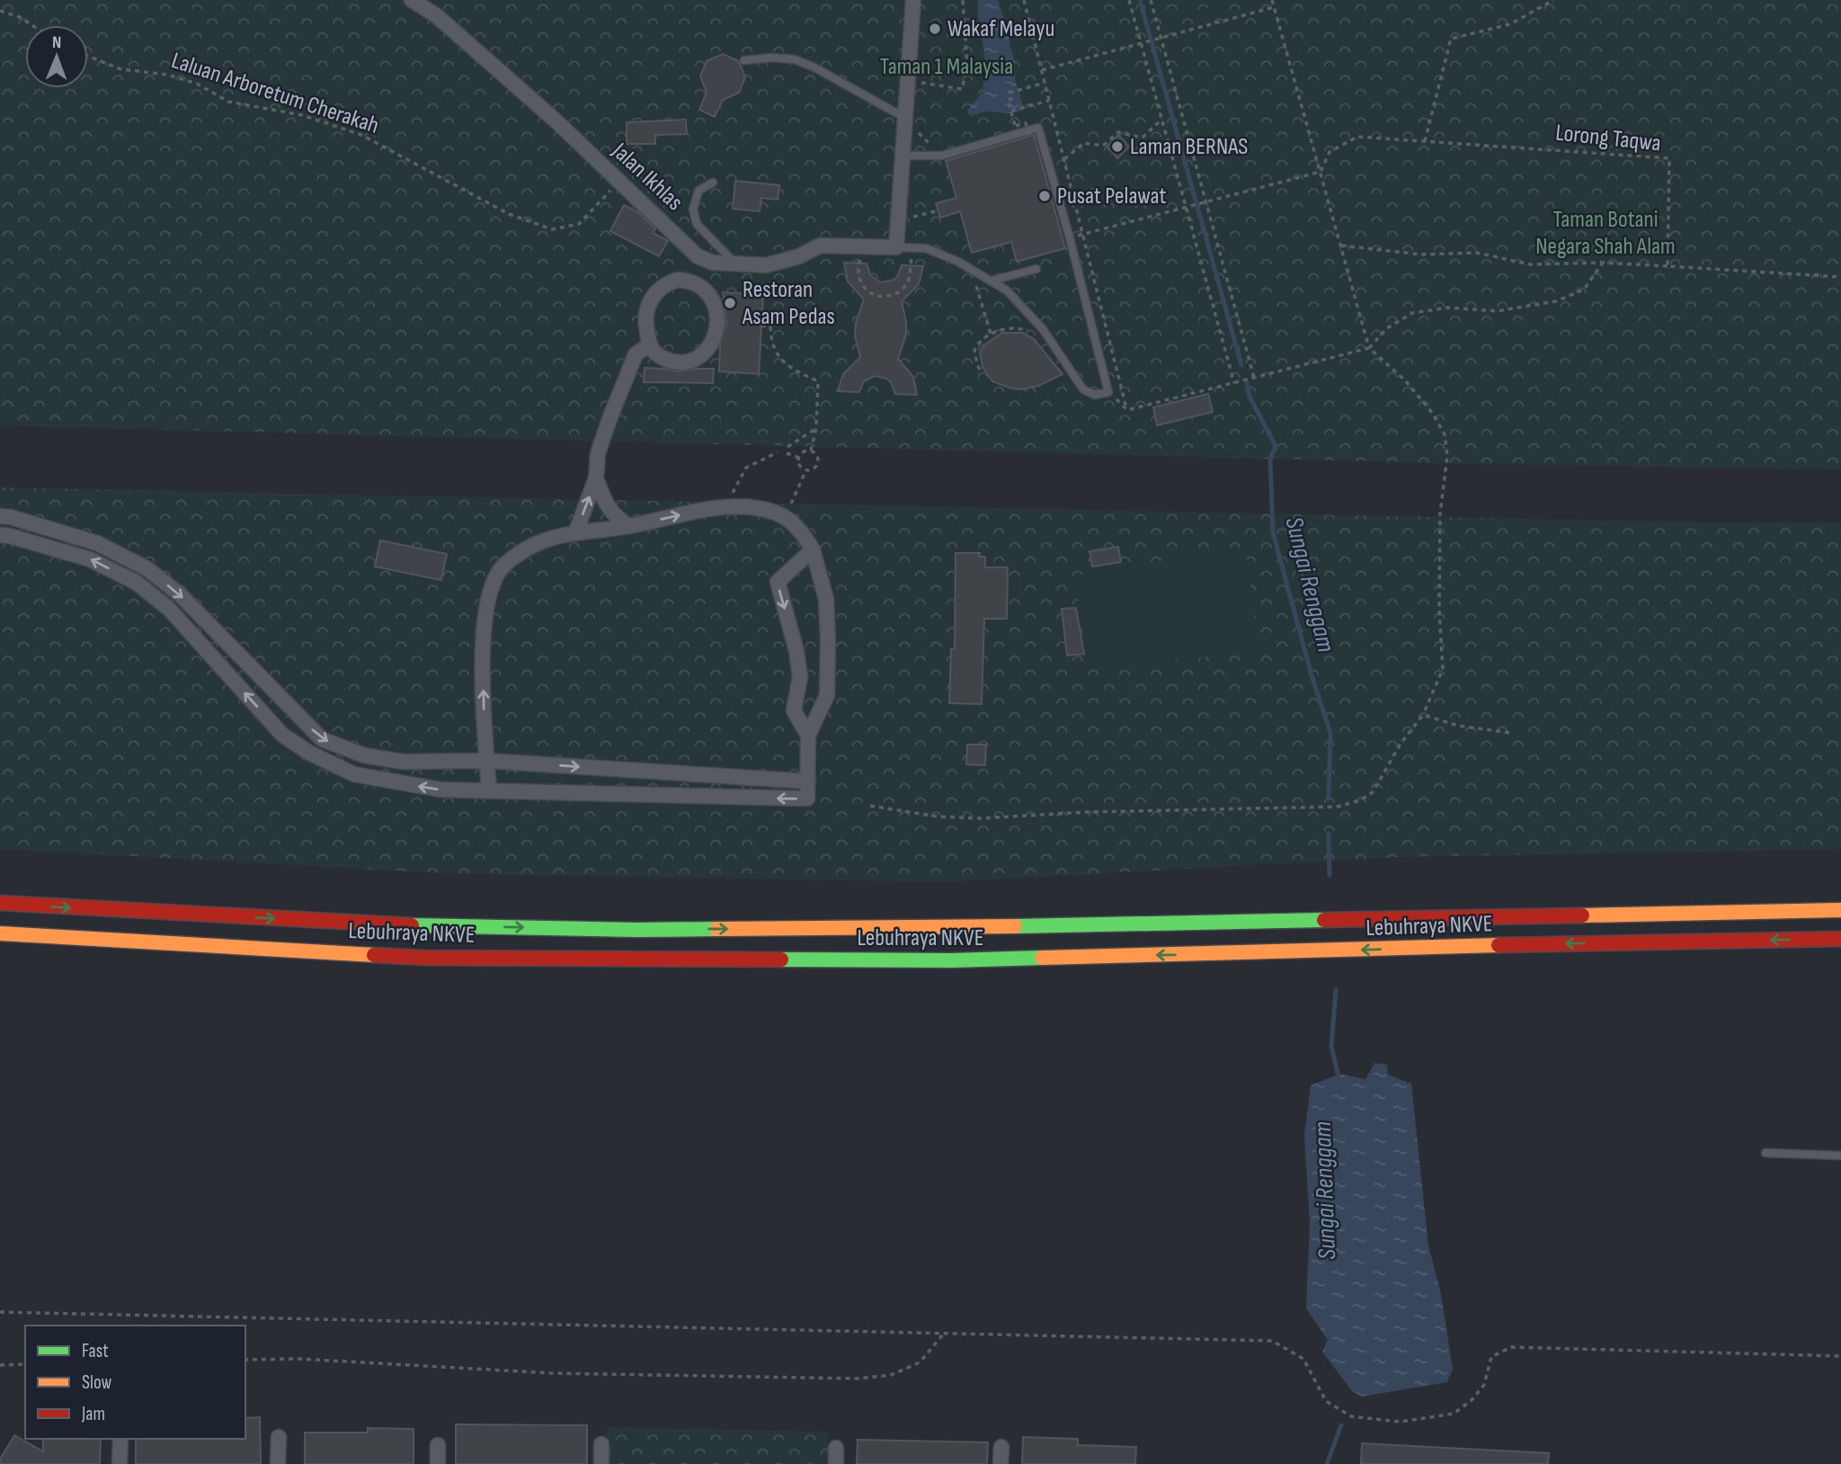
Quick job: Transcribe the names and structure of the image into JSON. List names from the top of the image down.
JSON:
{
  "streets": {
    "highway": ["Lebuhraya NKVE"],
    "street": ["Jalan Ikhlas"],
    "path": ["Laluan Arboretum Cherakah", "Lorong Taqwa"]
  },
  "crossings": [
    ["Laluan Arboretum Cherakah", "Jalan Ikhlas"]
  ],
  "water": ["Sungai Renggam"],
  "parks": ["Taman 1 Malaysia", "Taman Botani Negara Shah Alam"],
  "places": [
    "Wakaf Melayu",
    "Laman BERNAS",
    "Pusat Pelawat",
    "Restoran Asam Pedas"
  ],
  "legend": ["Fast", "Slow", "Jam"],
  "north": "top"
}
